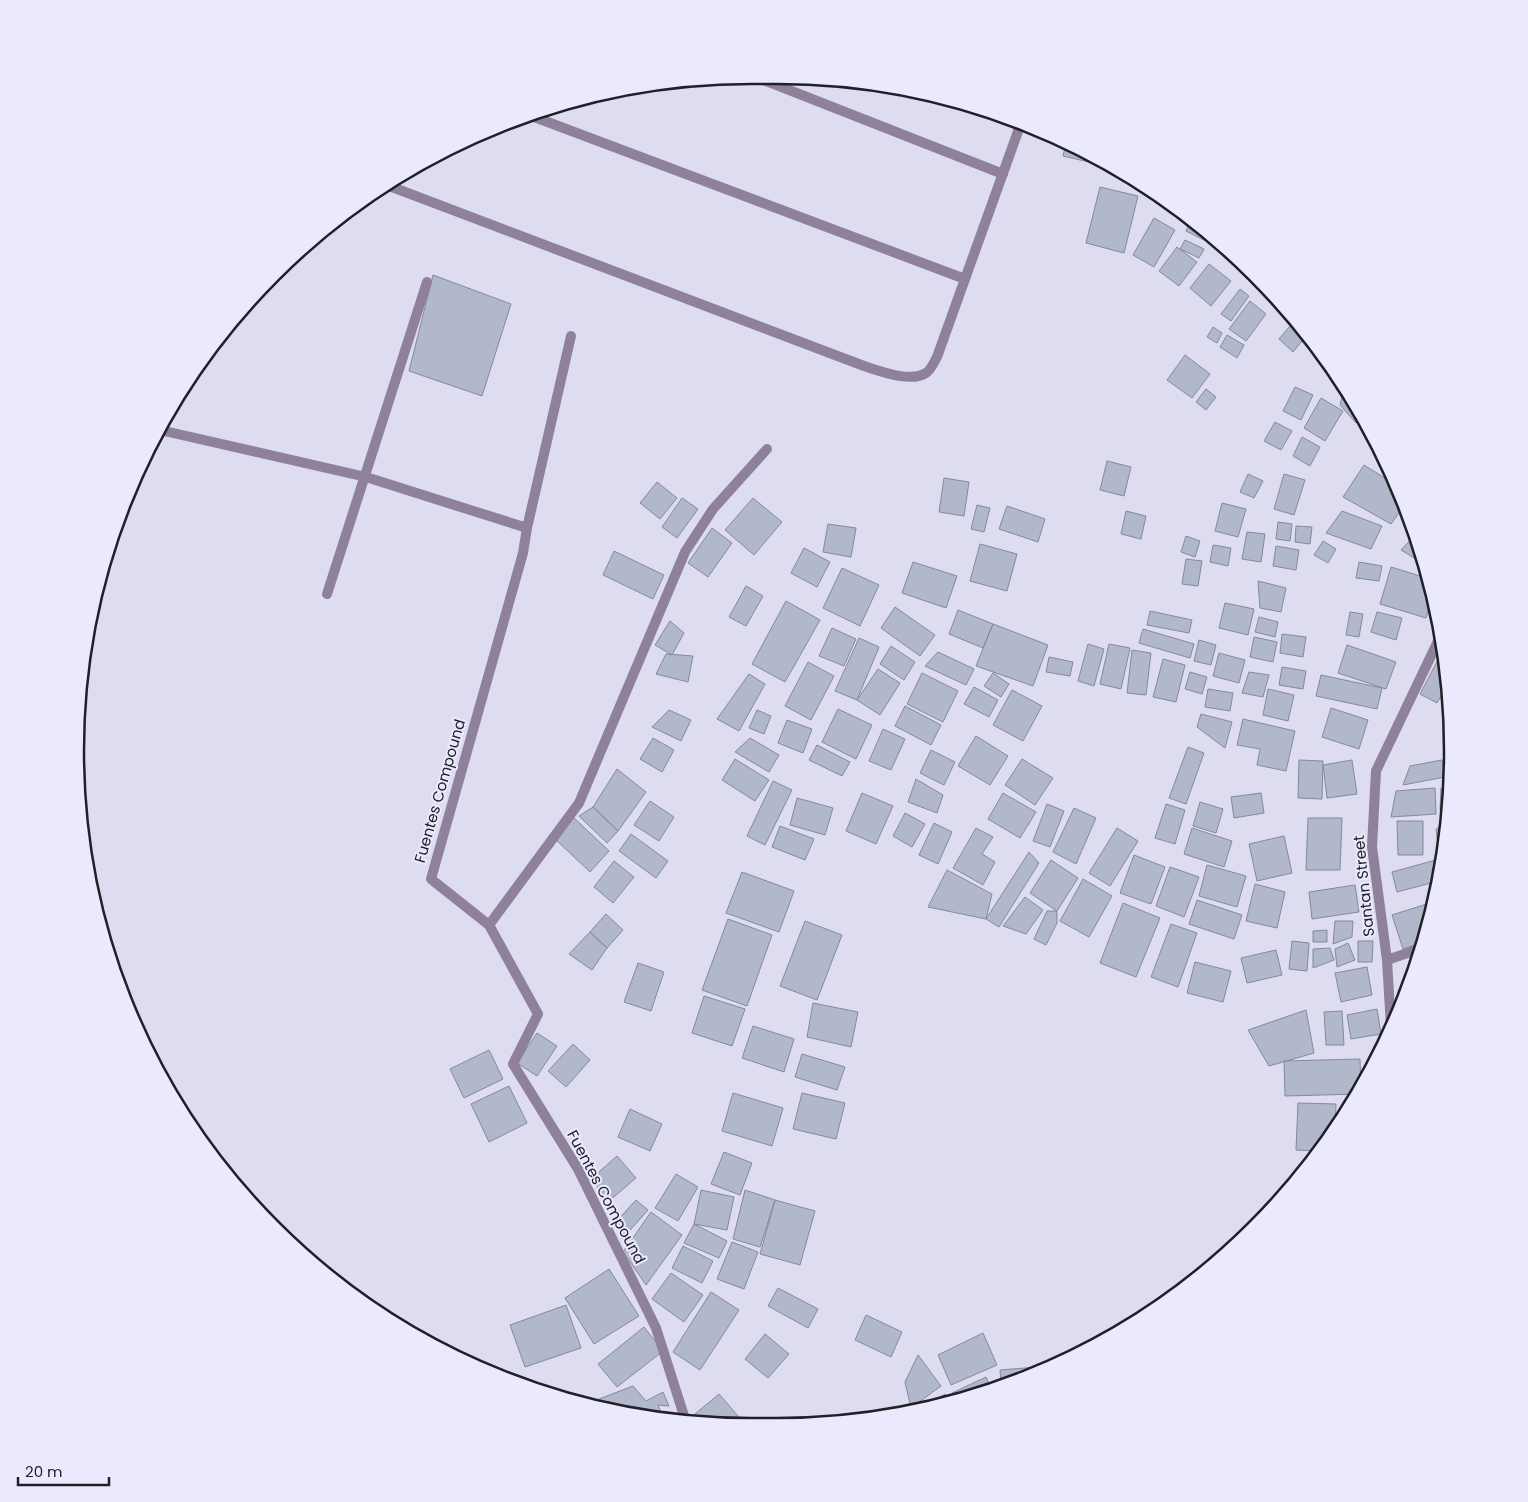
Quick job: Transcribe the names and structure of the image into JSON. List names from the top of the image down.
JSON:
{
  "streets": {
    "street": ["Fuentes Compound", "Santan Street"]
  },
  "scale_bar": "20 m"
}
